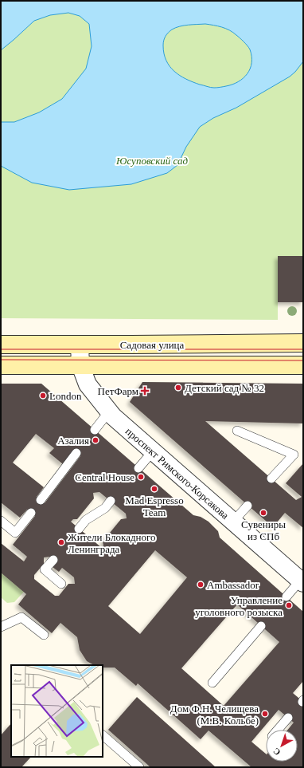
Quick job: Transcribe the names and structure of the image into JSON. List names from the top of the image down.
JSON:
{
  "streets": {
    "main road": ["Садовая улица"],
    "street": ["проспект Римского-Корсакова"]
  },
  "crossings": [
    ["Садовая улица", "проспект Римского-Корсакова"]
  ],
  "parks": ["Юсуповский сад"],
  "places": {
    "other": [
      "Детский сад № 32",
      "London",
      "Азалия",
      "Central House",
      "Mad Espresso Team",
      "Сувениры из СПб",
      "Жители Блокадного Ленинграда",
      "Ambassador",
      "Управление уголовного розыска",
      "Дом Ф.Н. Челищева (М.В. Кольбе)"
    ],
    "health": ["ПетФарм"]
  },
  "north": "bottom left"
}
